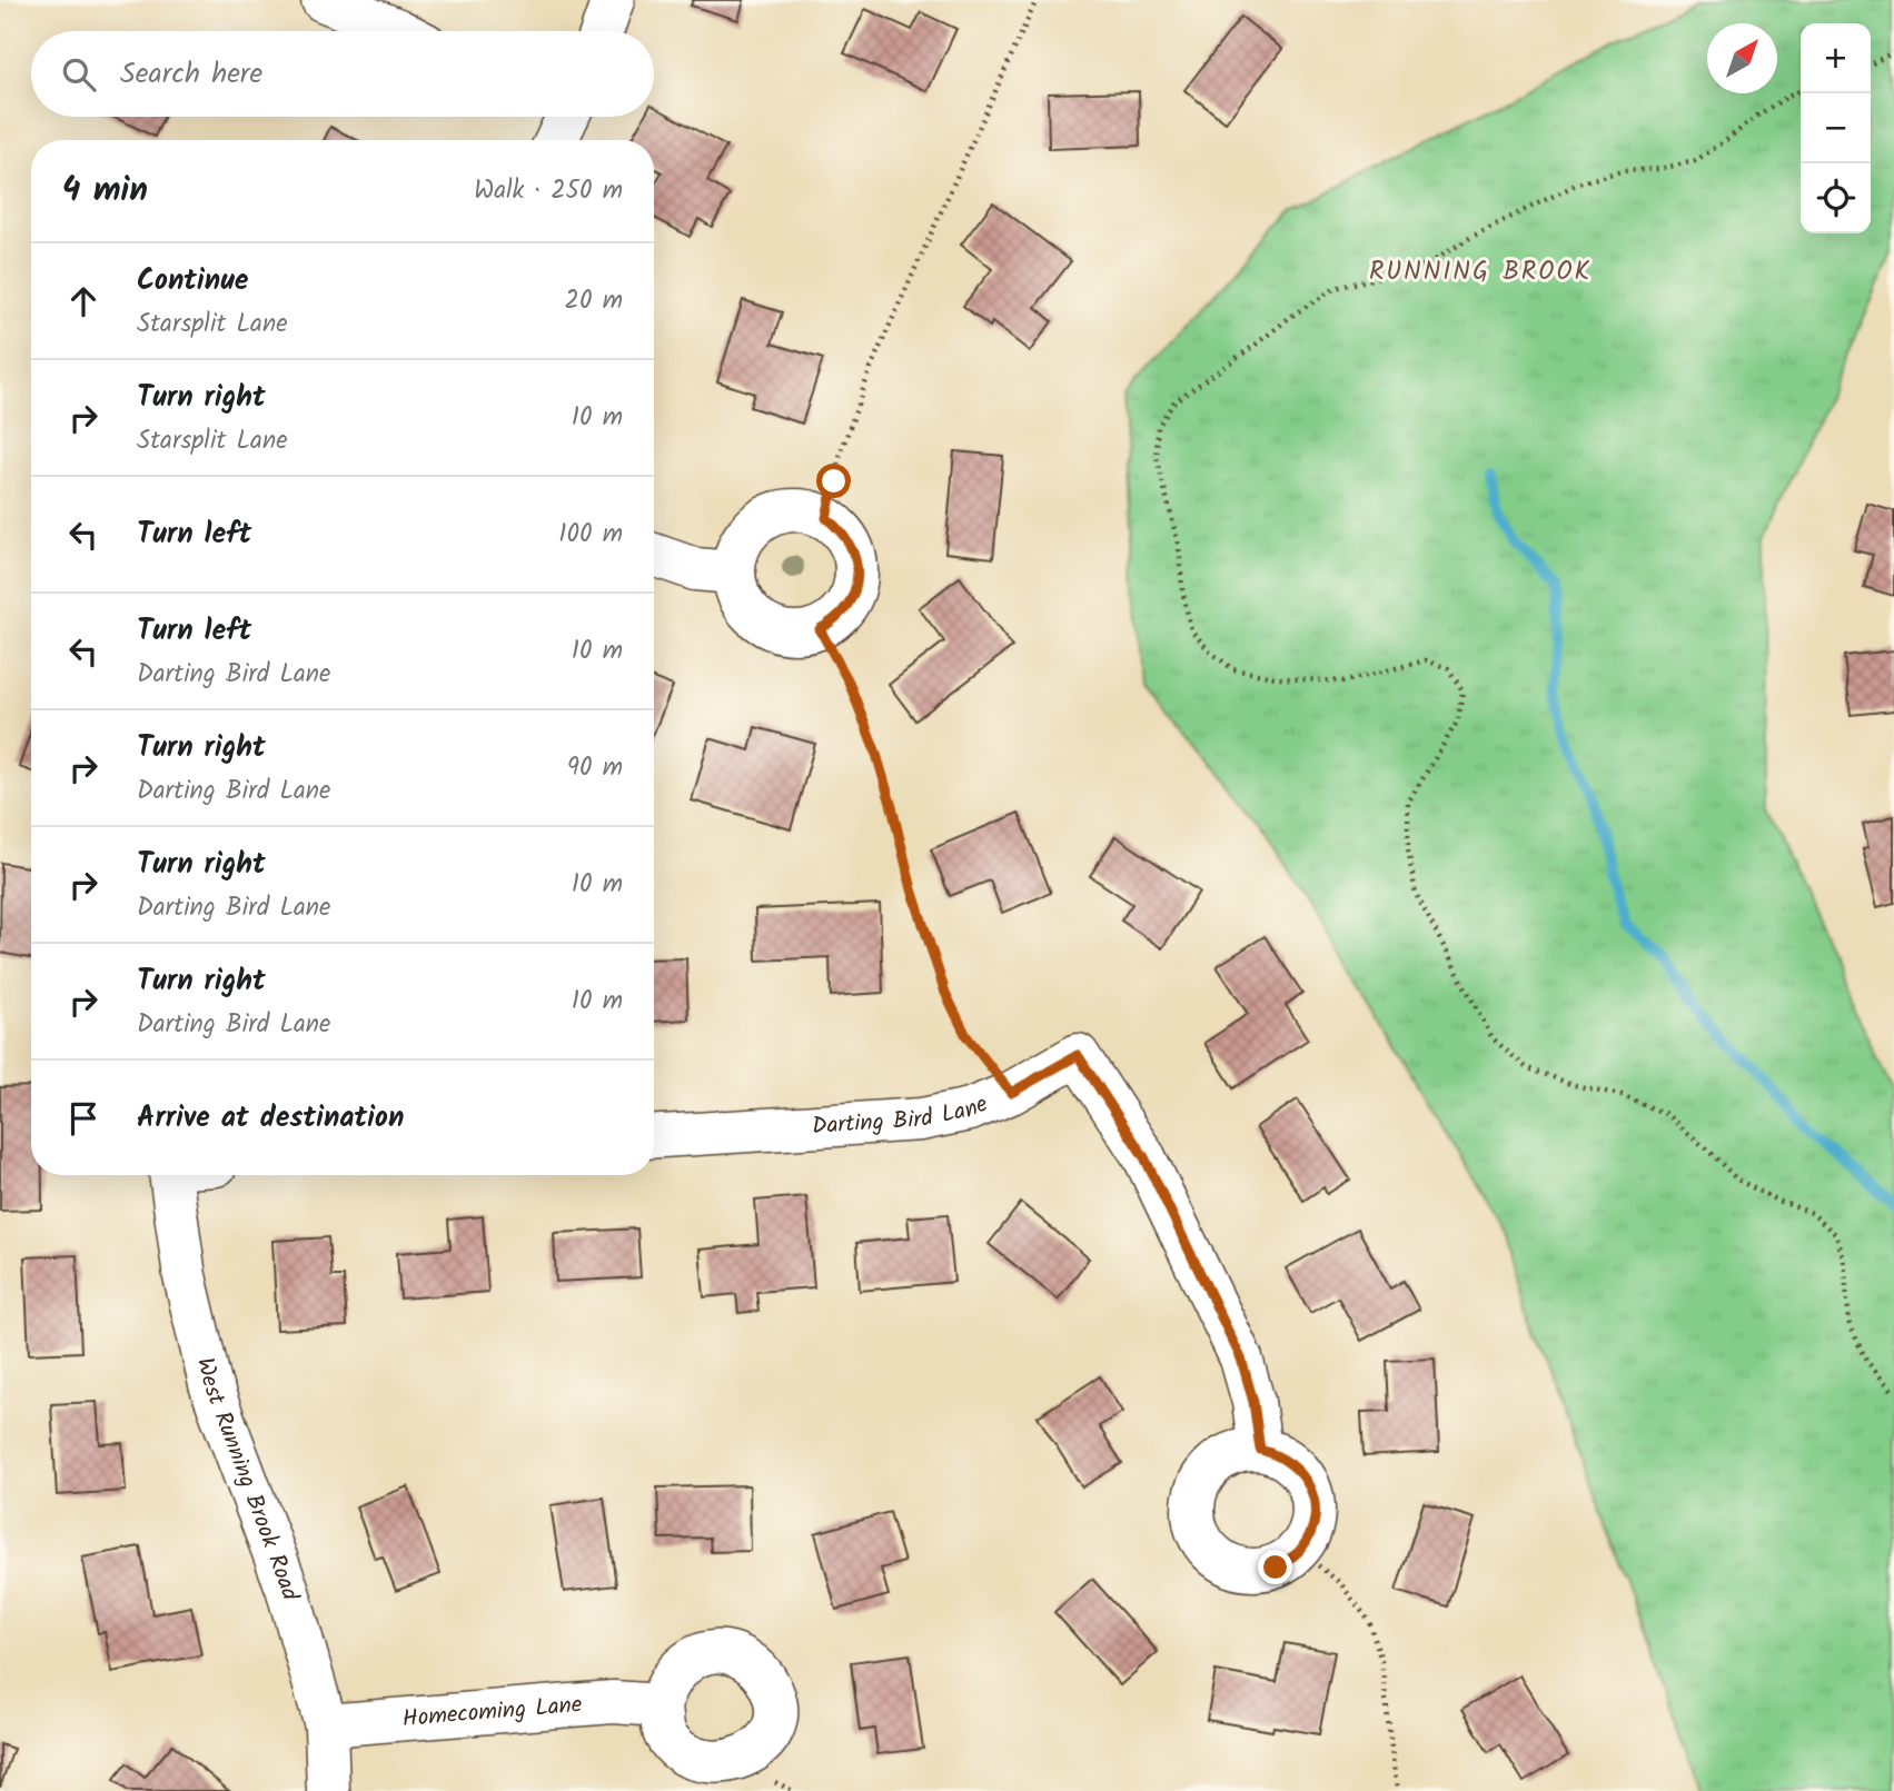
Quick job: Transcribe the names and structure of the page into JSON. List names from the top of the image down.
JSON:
{
  "streets": {
    "street": ["Darting Bird Lane", "West Running Brook Road", "Homecoming Lane"]
  },
  "crossings": [
    ["West Running Brook Road", "Homecoming Lane"]
  ],
  "districts": ["RUNNING BROOK"],
  "north": "top right",
  "page": {
    "map_buttons": ["+", "−"],
    "search": "Search here",
    "heading": ["4 min", "Walk · 250 m"],
    "list": [
      ["Continue", "Starsplit Lane", "20 m"],
      ["Turn right", "Starsplit Lane", "10 m"],
      ["Turn left", "100 m"],
      ["Turn left", "Darting Bird Lane", "10 m"],
      ["Turn right", "Darting Bird Lane", "90 m"],
      ["Turn right", "Darting Bird Lane", "10 m"],
      ["Turn right", "Darting Bird Lane", "10 m"],
      "Arrive at destination"
    ]
  }
}
